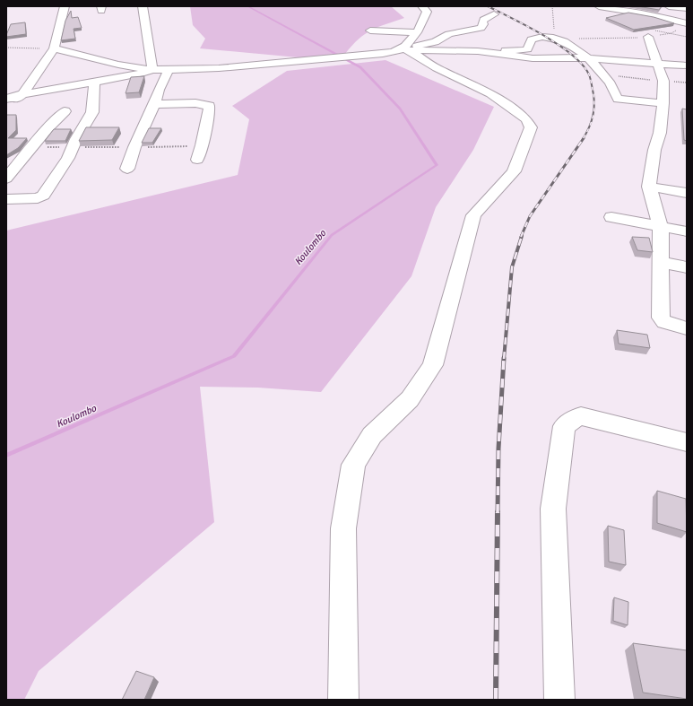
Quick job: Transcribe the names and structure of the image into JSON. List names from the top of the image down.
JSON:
{
  "water": ["Koulombo"]
}
